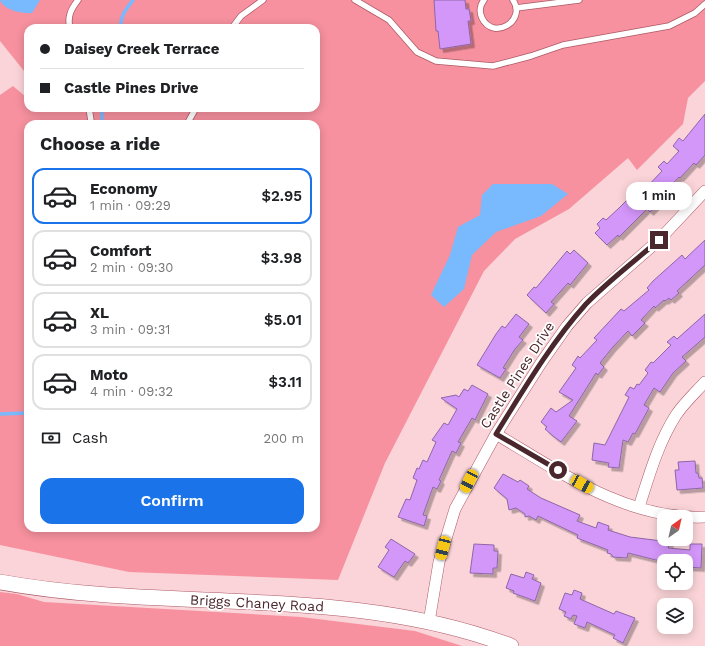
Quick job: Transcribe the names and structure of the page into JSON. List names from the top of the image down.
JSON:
{
  "streets": {
    "main road": ["Briggs Chaney Road"],
    "street": ["Castle Pines Drive"]
  },
  "crossings": [
    ["Castle Pines Drive", "Briggs Chaney Road"]
  ],
  "north": "top right",
  "page": {
    "banner": ["Daisey Creek Terrace", "Castle Pines Drive"],
    "heading": "Choose a ride",
    "list": [
      {
        "name": "Economy",
        "note": "1 min · 09:29",
        "value": "$2.95"
      },
      {
        "name": "Comfort",
        "note": "2 min · 09:30",
        "value": "$3.98"
      },
      {
        "name": "XL",
        "note": "3 min · 09:31",
        "value": "$5.01"
      },
      {
        "name": "Moto",
        "note": "4 min · 09:32",
        "value": "$3.11"
      }
    ],
    "bubble": "1 min",
    "pay": ["Cash", "200 m"],
    "buttons": "Confirm"
  }
}
